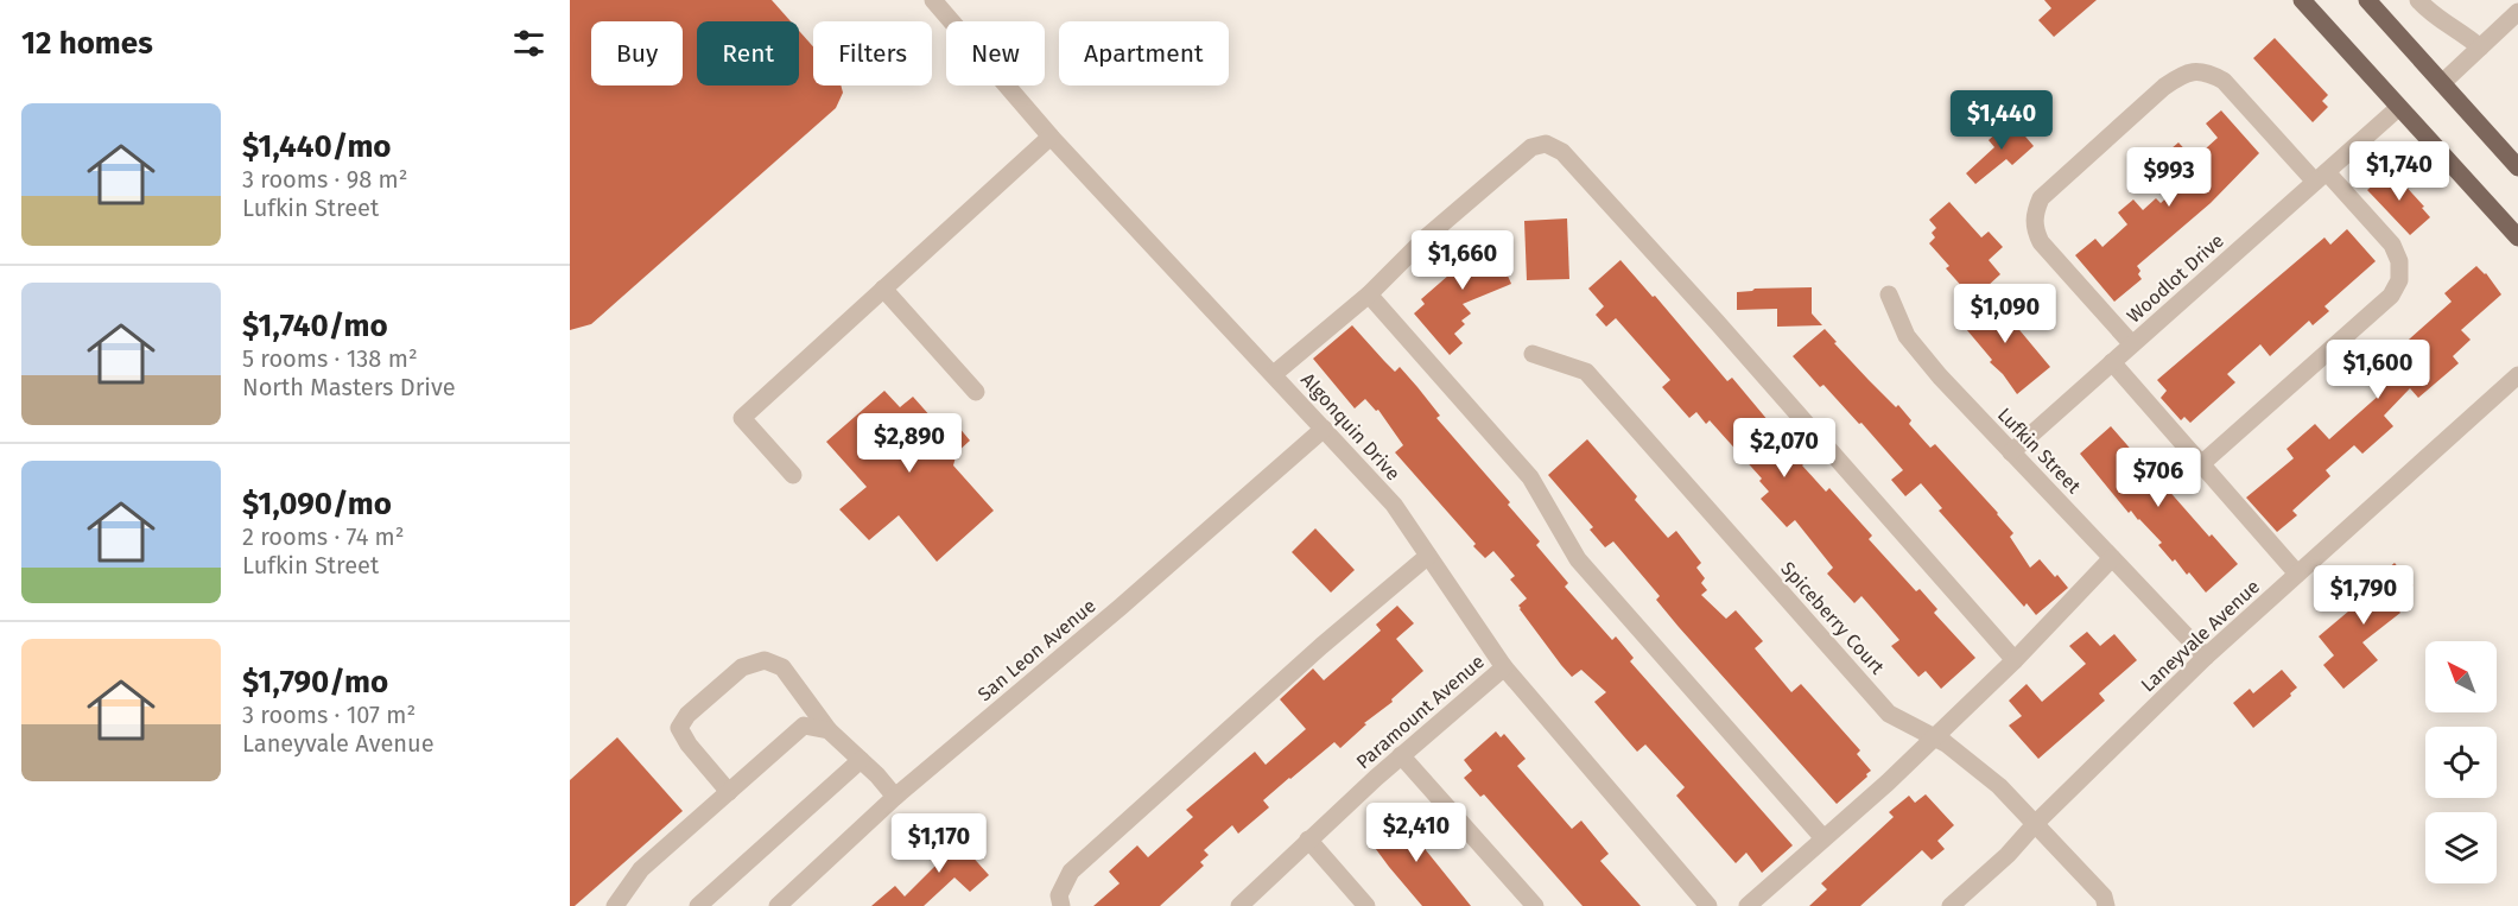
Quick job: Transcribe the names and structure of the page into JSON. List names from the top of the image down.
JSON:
{
  "streets": {
    "street": [
      "Woodlot Drive",
      "Algonquin Drive",
      "Lufkin Street",
      "Spiceberry Court",
      "Laneyvale Avenue",
      "San Leon Avenue",
      "Paramount Avenue"
    ]
  },
  "crossings": [
    ["Woodlot Drive", "Lufkin Street"],
    ["Algonquin Drive", "San Leon Avenue"],
    ["Algonquin Drive", "Paramount Avenue"],
    ["Lufkin Street", "Laneyvale Avenue"],
    ["Spiceberry Court", "Laneyvale Avenue"]
  ],
  "north": "top left",
  "page": {
    "heading": "12 homes",
    "chip": [
      "Buy",
      "Rent",
      "Filters",
      "New",
      "Apartment"
    ],
    "list": [
      {
        "name": "$1,440/mo",
        "note": "3 rooms · 98 m² · Lufkin Street"
      },
      {
        "name": "$1,740/mo",
        "note": "5 rooms · 138 m² · North Masters Drive"
      },
      {
        "name": "$1,090/mo",
        "note": "2 rooms · 74 m² · Lufkin Street"
      },
      {
        "name": "$1,790/mo",
        "note": "3 rooms · 107 m² · Laneyvale Avenue"
      }
    ],
    "price": [
      "$1,440",
      "$1,740",
      "$993",
      "$1,660",
      "$1,090",
      "$1,600",
      "$2,890",
      "$2,070",
      "$706",
      "$1,790",
      "$2,410",
      "$1,170"
    ]
  }
}
